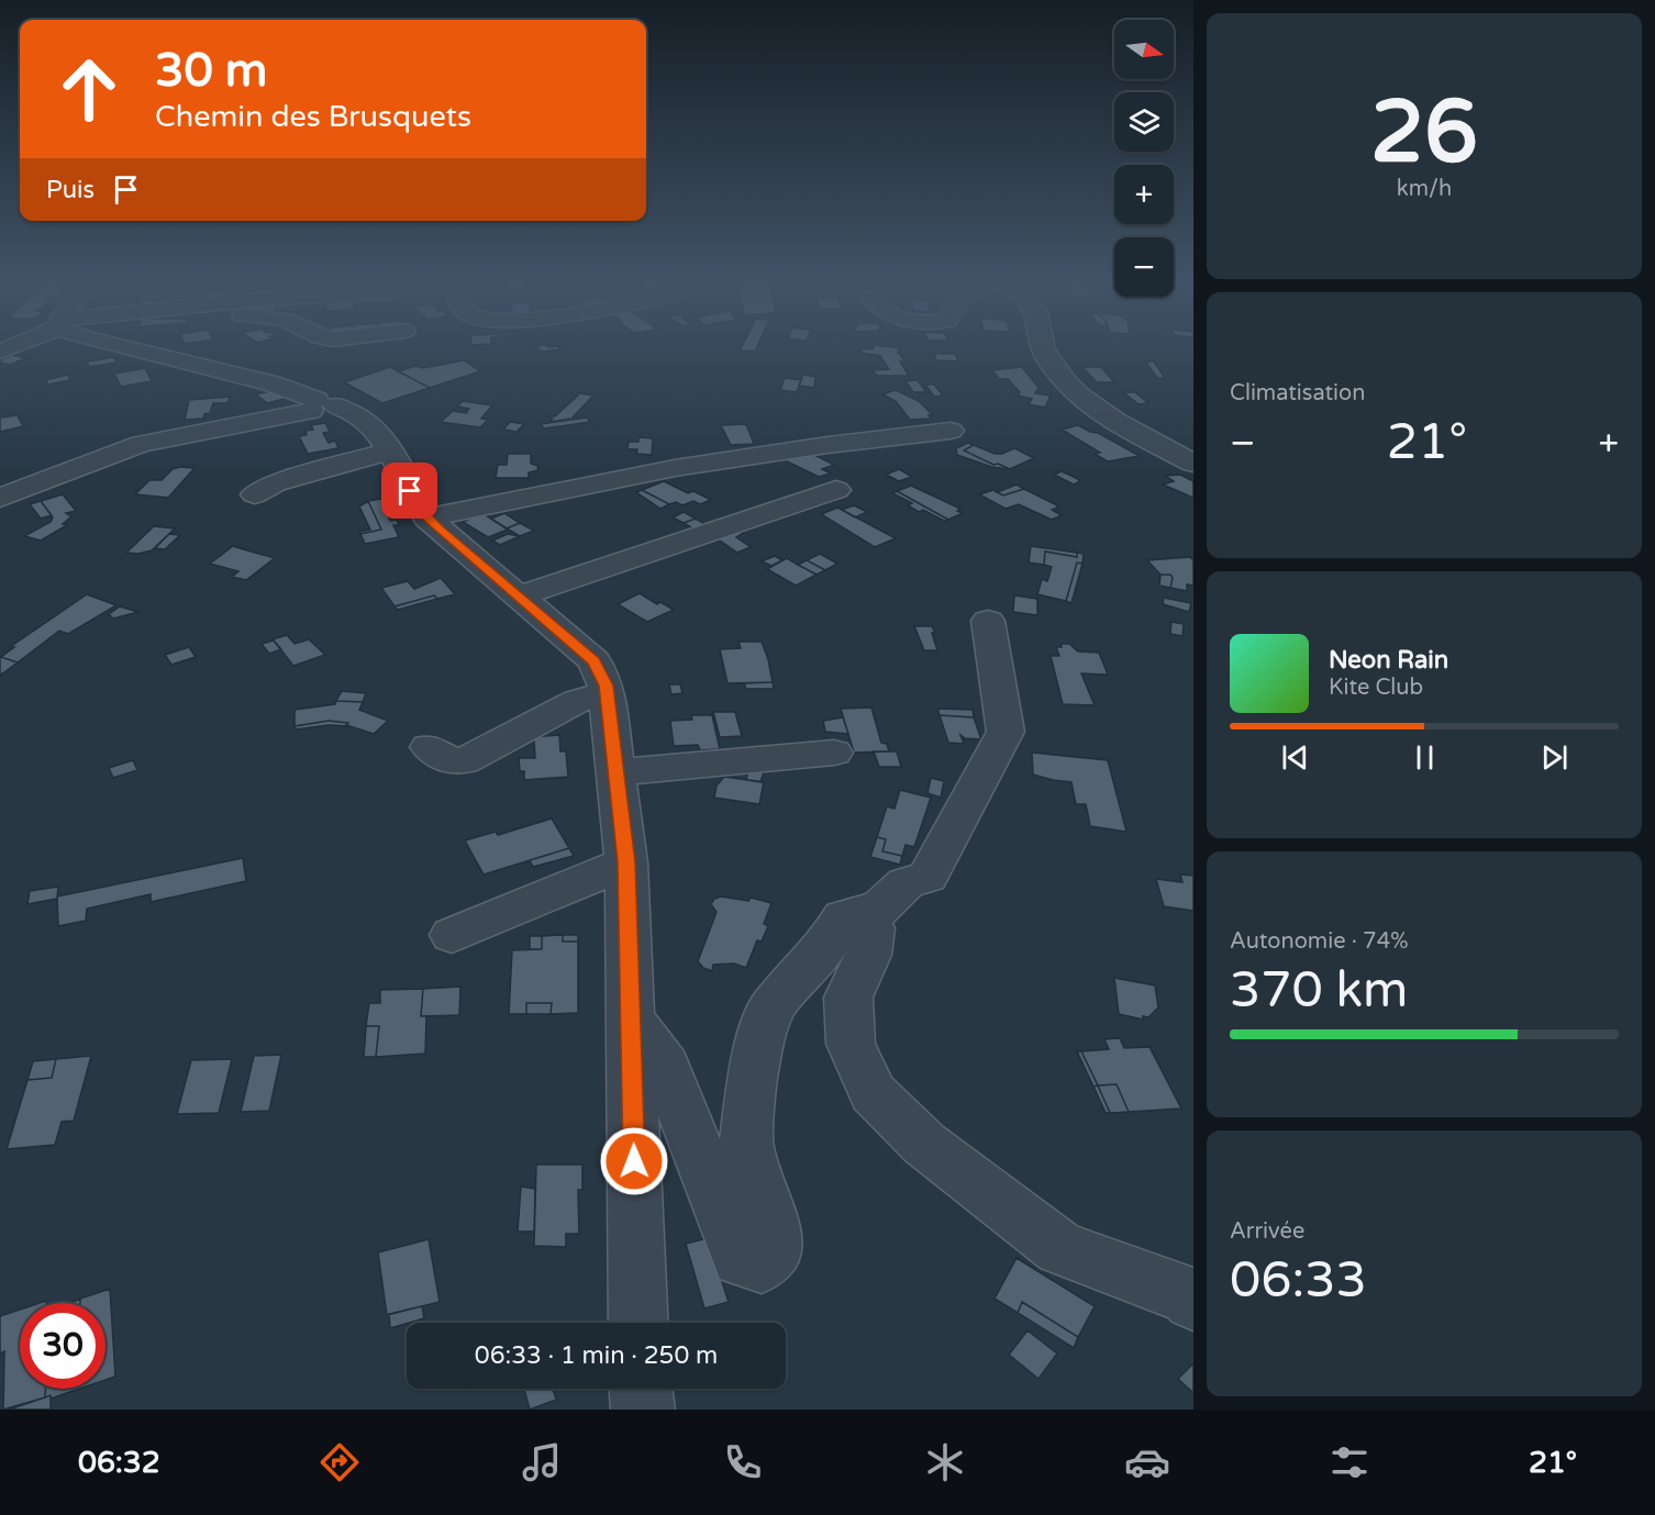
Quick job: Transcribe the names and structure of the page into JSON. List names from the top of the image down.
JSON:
{
  "north": "right",
  "page": {
    "tile": [
      ["26", "km/h"],
      "Climatisation",
      ["Autonomie · 74%", "370 km"],
      ["Arrivée", "06:33"]
    ],
    "map_buttons": ["+", "−"],
    "turn": ["30 m", "Chemin des Brusquets"],
    "then": "Puis",
    "heat": ["−", "21°", "+"],
    "song": ["Neon Rain", "Kite Club"],
    "limit": "30",
    "trip": "06:33 · 1 min · 250 m",
    "tabs": ["06:32", "21°"]
  }
}
